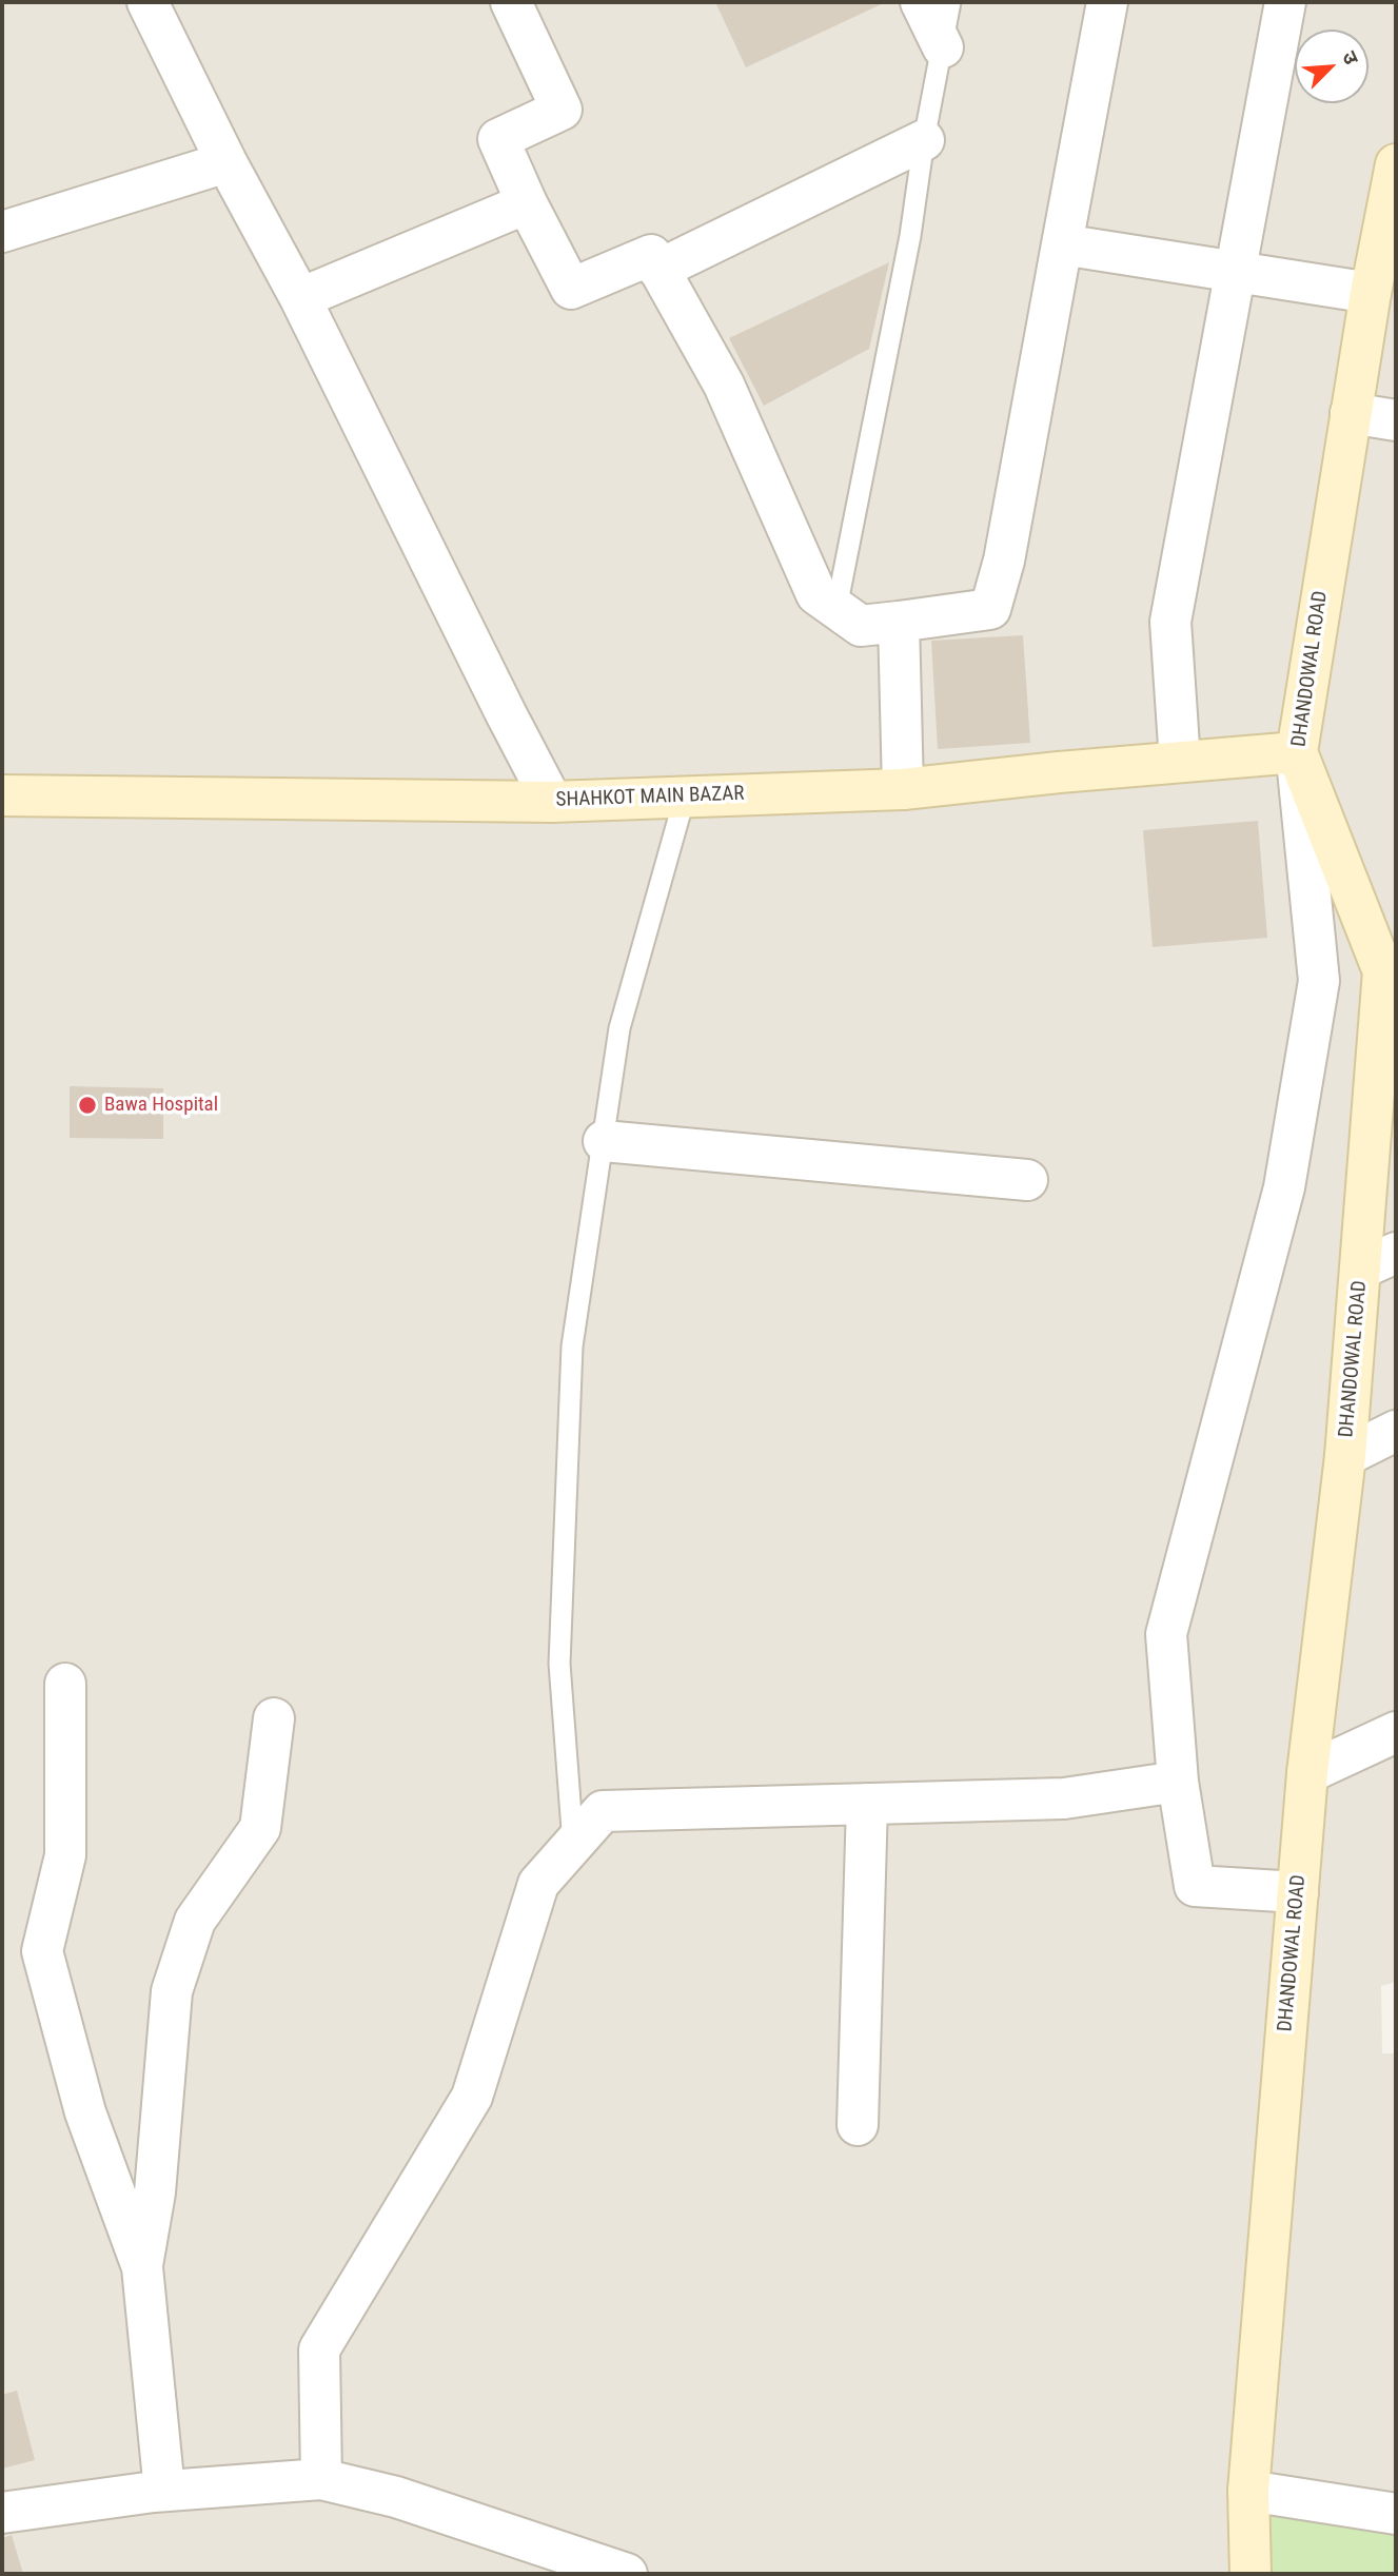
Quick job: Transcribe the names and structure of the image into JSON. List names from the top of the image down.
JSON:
{
  "streets": {
    "street": ["DHANDOWAL ROAD", "SHAHKOT MAIN BAZAR"]
  },
  "crossings": [
    ["DHANDOWAL ROAD", "SHAHKOT MAIN BAZAR"]
  ],
  "places": ["Bawa Hospital"],
  "north": "top right"
}
